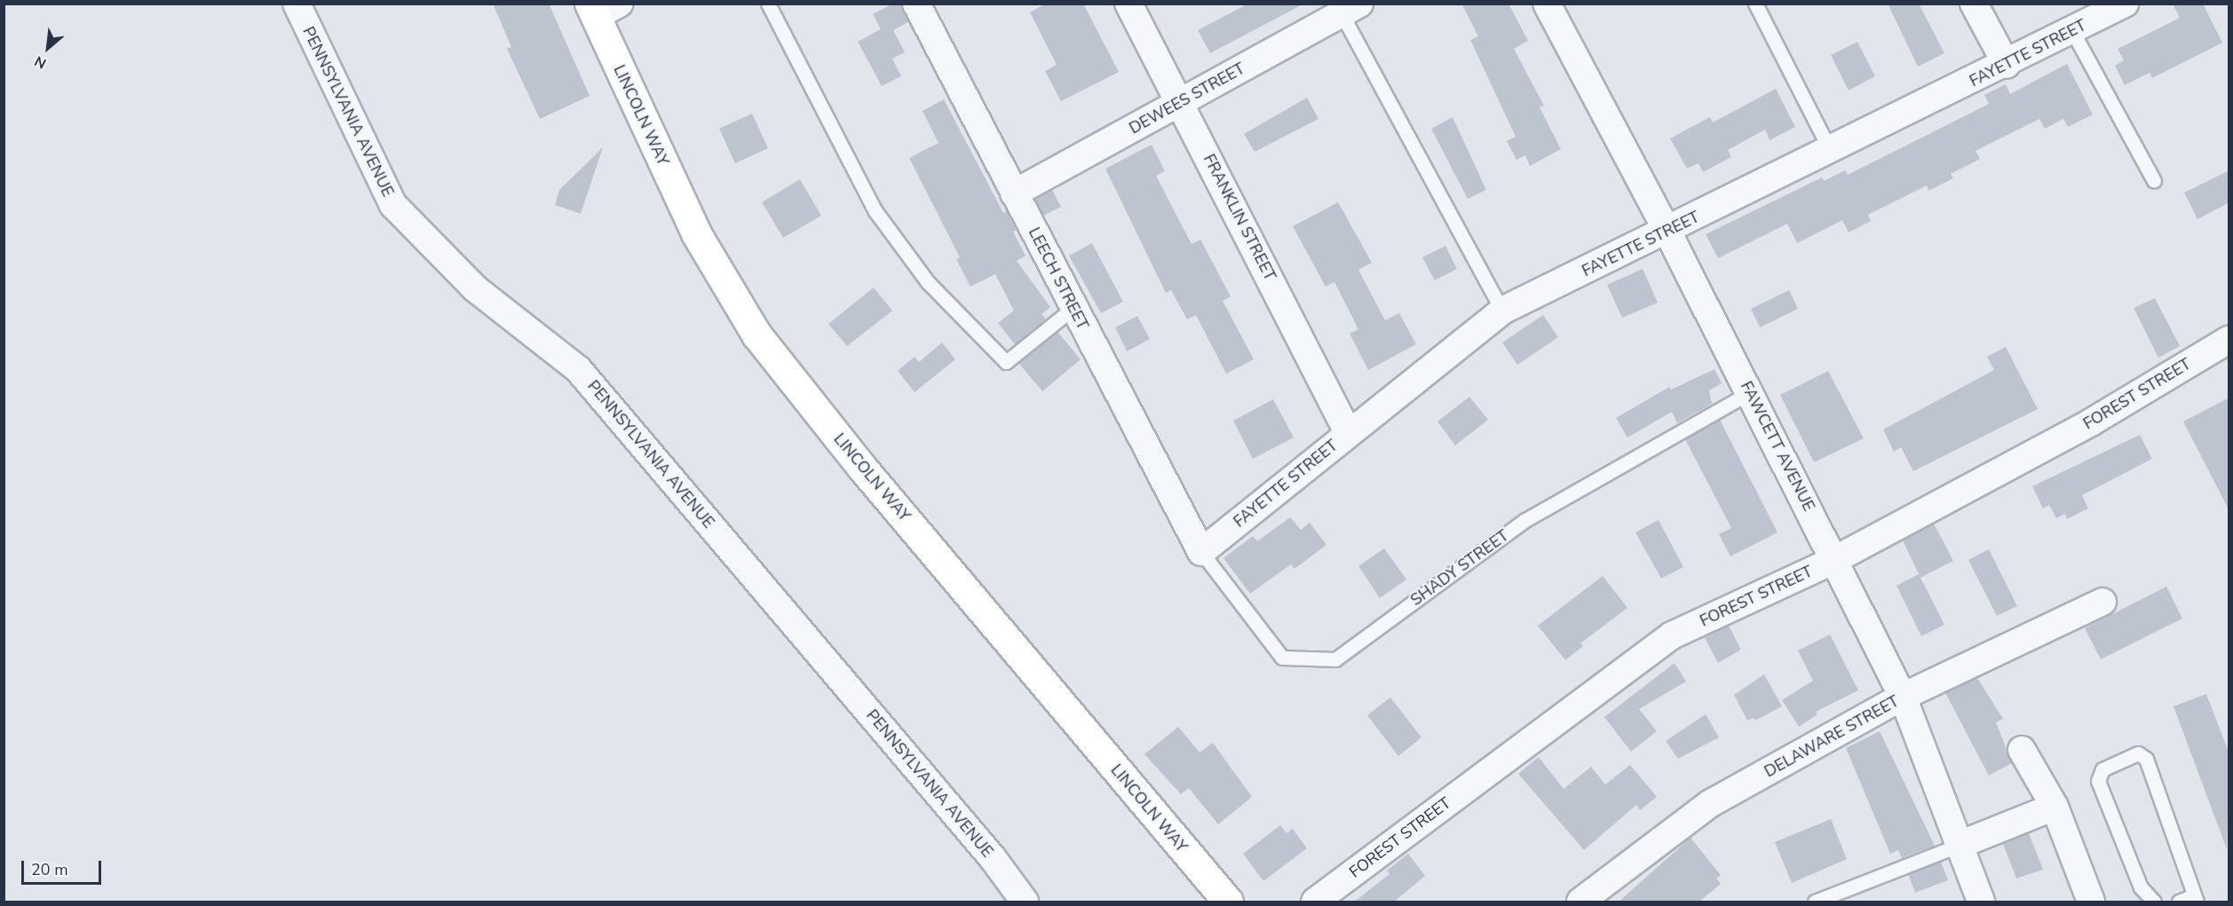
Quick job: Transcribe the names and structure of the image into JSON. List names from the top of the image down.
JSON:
{
  "streets": {
    "main road": ["LINCOLN WAY"],
    "street": [
      "FAYETTE STREET",
      "DEWEES STREET",
      "PENNSYLVANIA AVENUE",
      "FRANKLIN STREET",
      "LEECH STREET",
      "FOREST STREET",
      "FAWCETT AVENUE",
      "DELAWARE STREET"
    ],
    "lane": ["SHADY STREET"]
  },
  "crossings": [
    ["FAYETTE STREET", "FRANKLIN STREET"],
    ["FAYETTE STREET", "LEECH STREET"],
    ["FAYETTE STREET", "FAWCETT AVENUE"],
    ["FAYETTE STREET", "SHADY STREET"],
    ["DEWEES STREET", "FRANKLIN STREET"],
    ["DEWEES STREET", "LEECH STREET"],
    ["LEECH STREET", "SHADY STREET"],
    ["FOREST STREET", "FAWCETT AVENUE"],
    ["FAWCETT AVENUE", "SHADY STREET"],
    ["FAWCETT AVENUE", "DELAWARE STREET"]
  ],
  "scale_bar": "20 m",
  "north": "bottom left"
}
